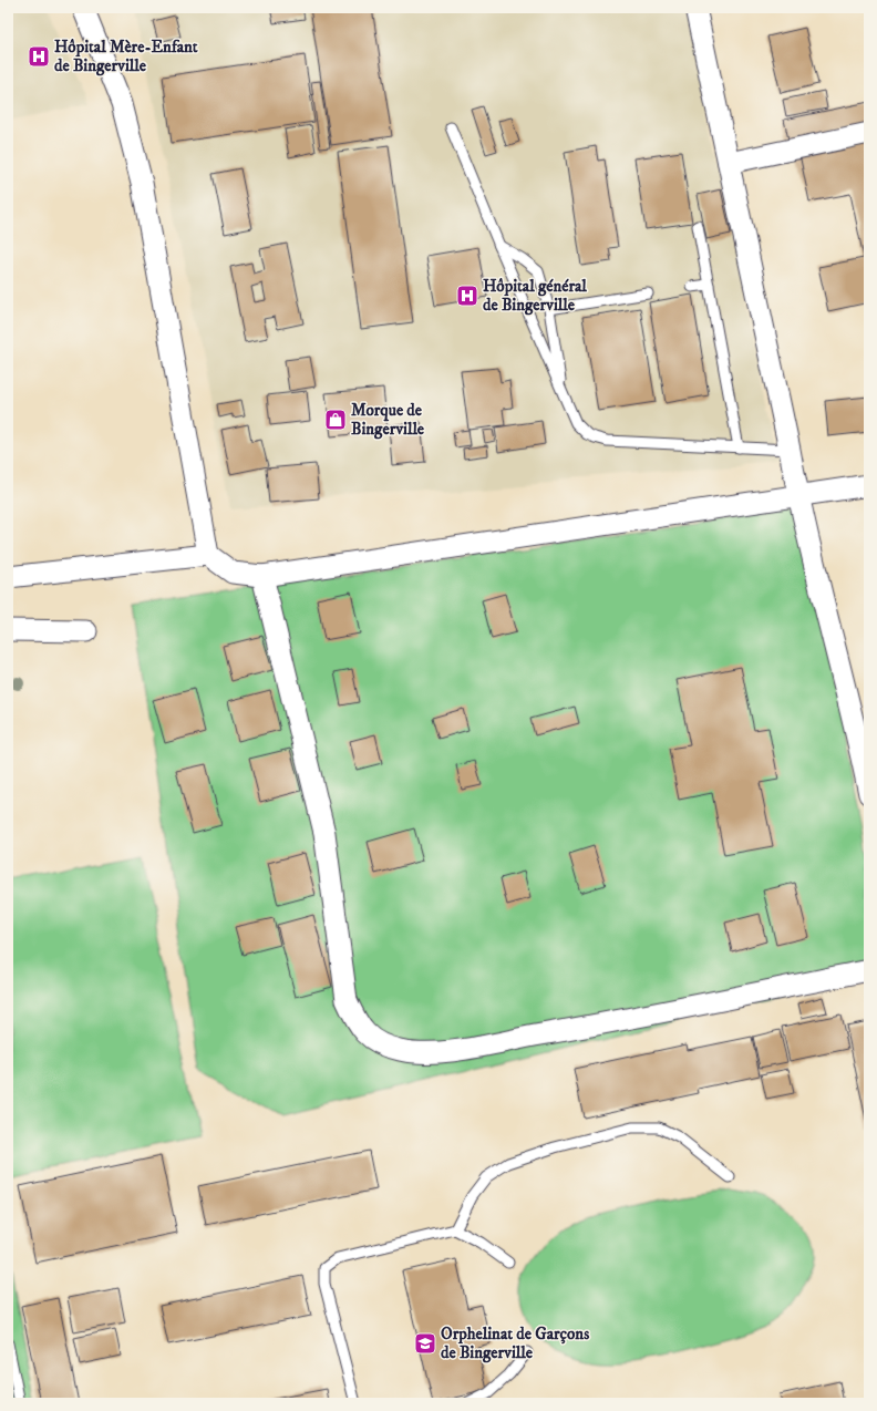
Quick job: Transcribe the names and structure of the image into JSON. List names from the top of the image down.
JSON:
{
  "places": {
    "hospital": ["Hôpital Mère-Enfant de Bingerville", "Hôpital général de Bingerville"],
    "shop": ["Morque de Bingerville"],
    "school or university": ["Orphelinat de Garçons de Bingerville"]
  }
}
